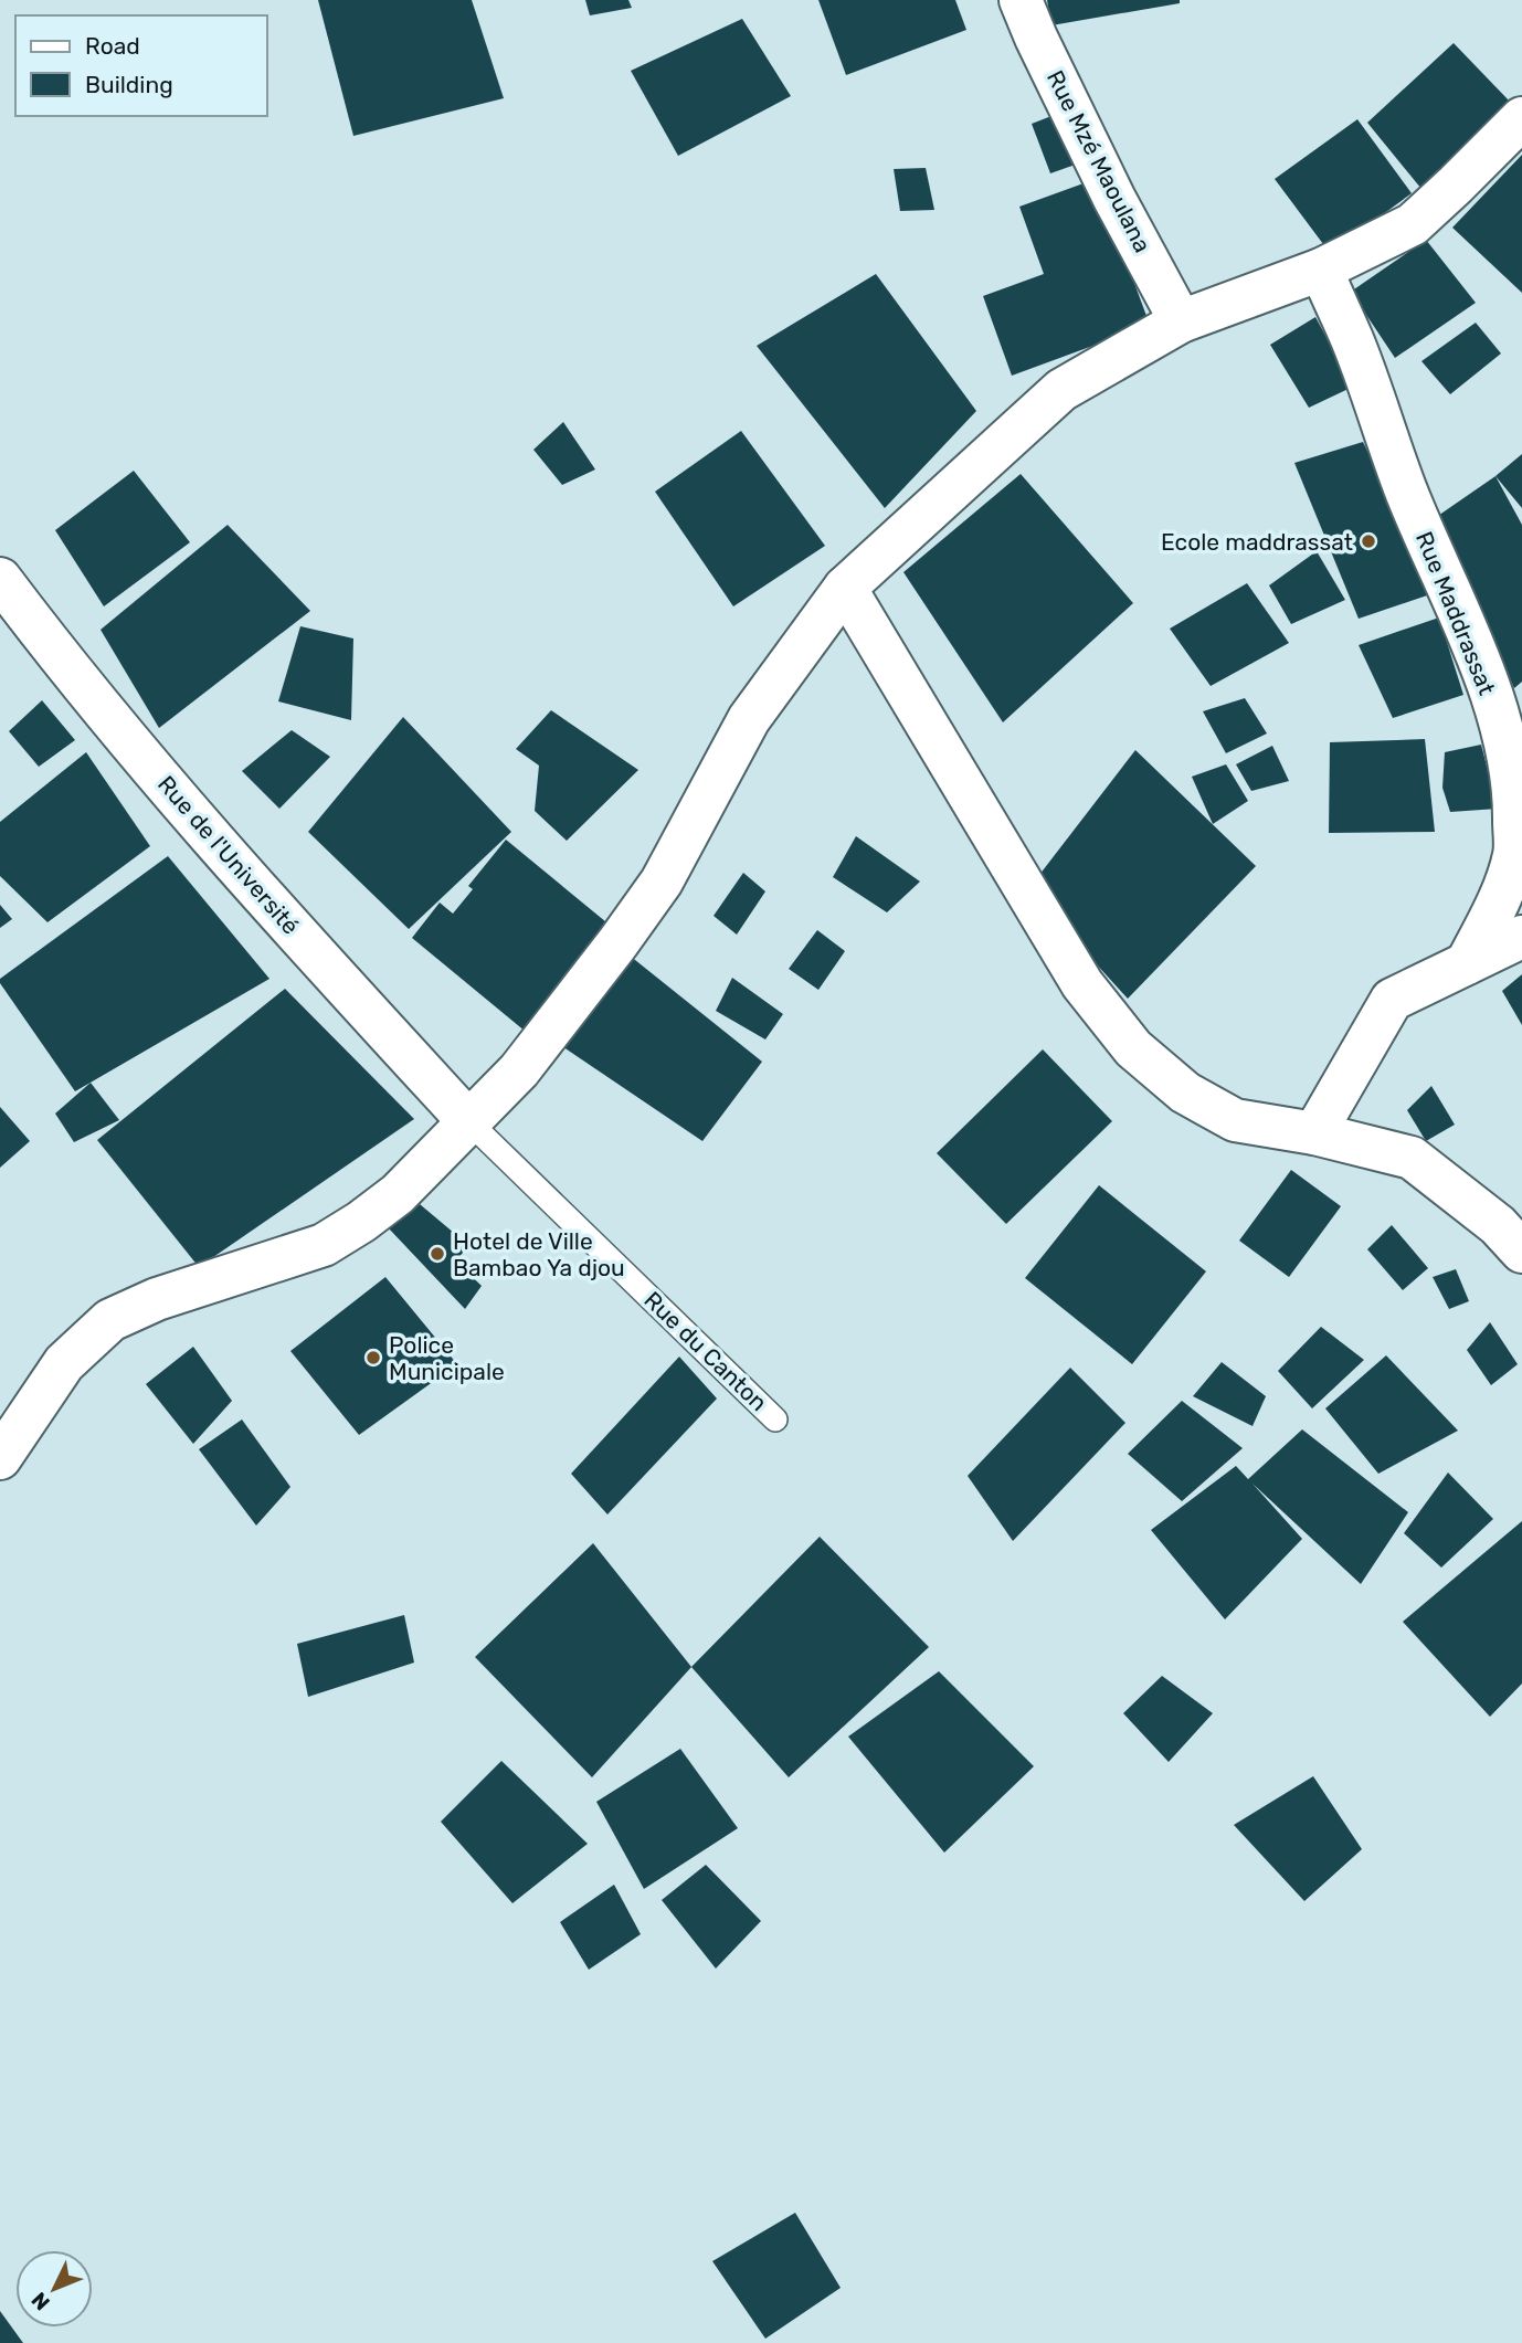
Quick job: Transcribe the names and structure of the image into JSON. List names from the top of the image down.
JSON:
{
  "streets": {
    "street": ["Rue Mzé Maoulana", "Rue Maddrassat", "Rue de l'Université"],
    "lane": ["Rue du Canton"]
  },
  "crossings": [
    ["Rue de l'Université", "Rue du Canton"]
  ],
  "places": ["Ecole maddrassat", "Hotel de Ville Bambao Ya djou", "Police Municipale"],
  "legend": ["Road", "Building"],
  "north": "bottom left"
}
